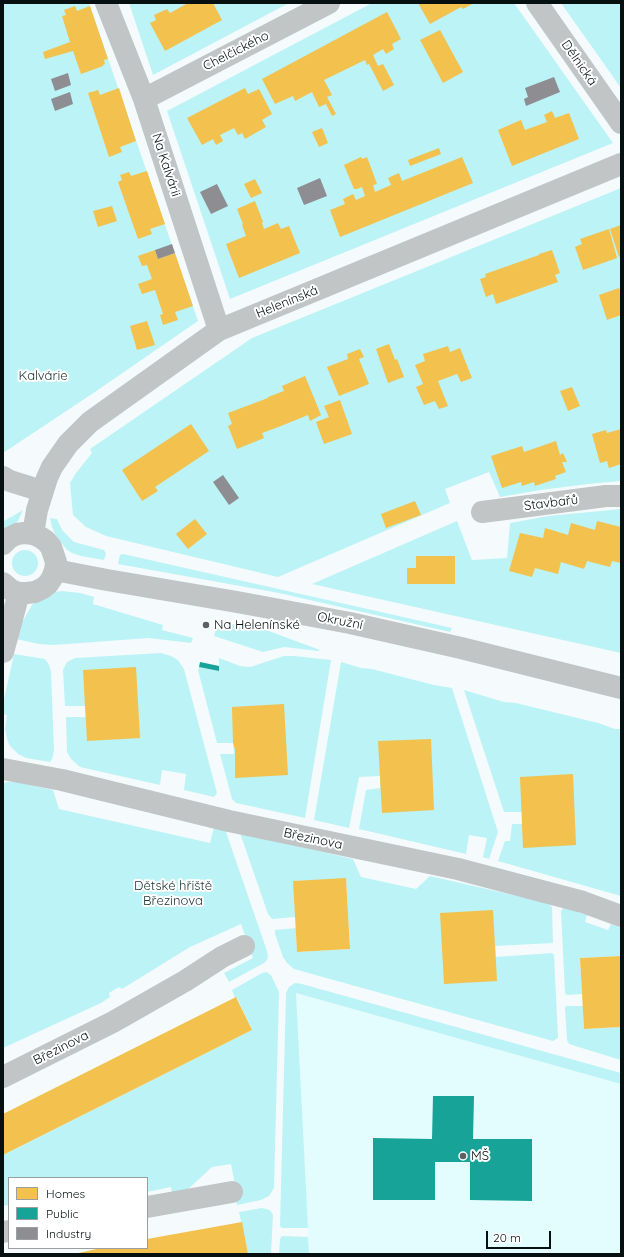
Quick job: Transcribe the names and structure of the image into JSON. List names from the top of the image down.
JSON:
{
  "streets": {
    "street": [
      "Chelčického",
      "Dělnická",
      "Na Kalvárii",
      "Helenínská",
      "Stavbařů",
      "Okružní",
      "Březinova"
    ]
  },
  "crossings": [
    ["Chelčického", "Na Kalvárii"],
    ["Na Kalvárii", "Helenínská"]
  ],
  "parks": ["Kalvárie", "Dětské hřiště Březinova"],
  "places": ["Na Helenínské", "MŠ"],
  "legend": ["Homes", "Public", "Industry"],
  "scale_bar": "20 m"
}
